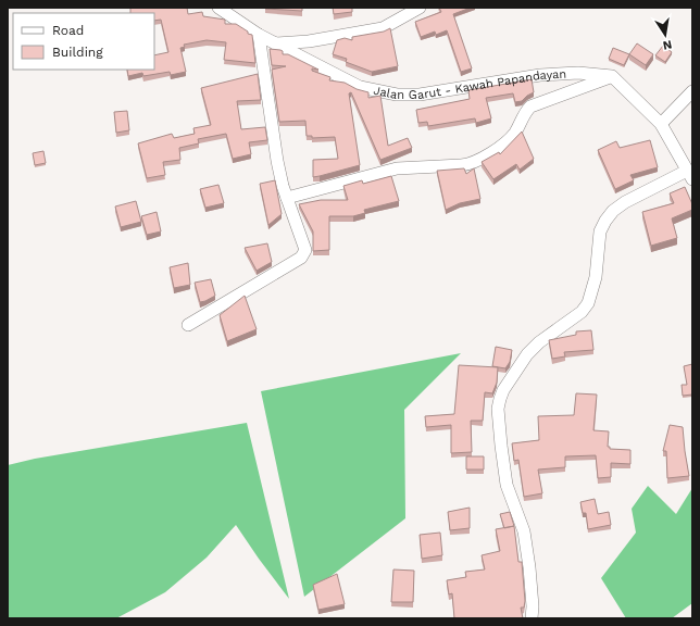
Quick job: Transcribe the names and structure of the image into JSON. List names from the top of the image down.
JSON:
{
  "streets": {
    "street": ["Jalan Garut - Kawah Papandayan"]
  },
  "legend": ["Road", "Building"],
  "north": "bottom"
}
